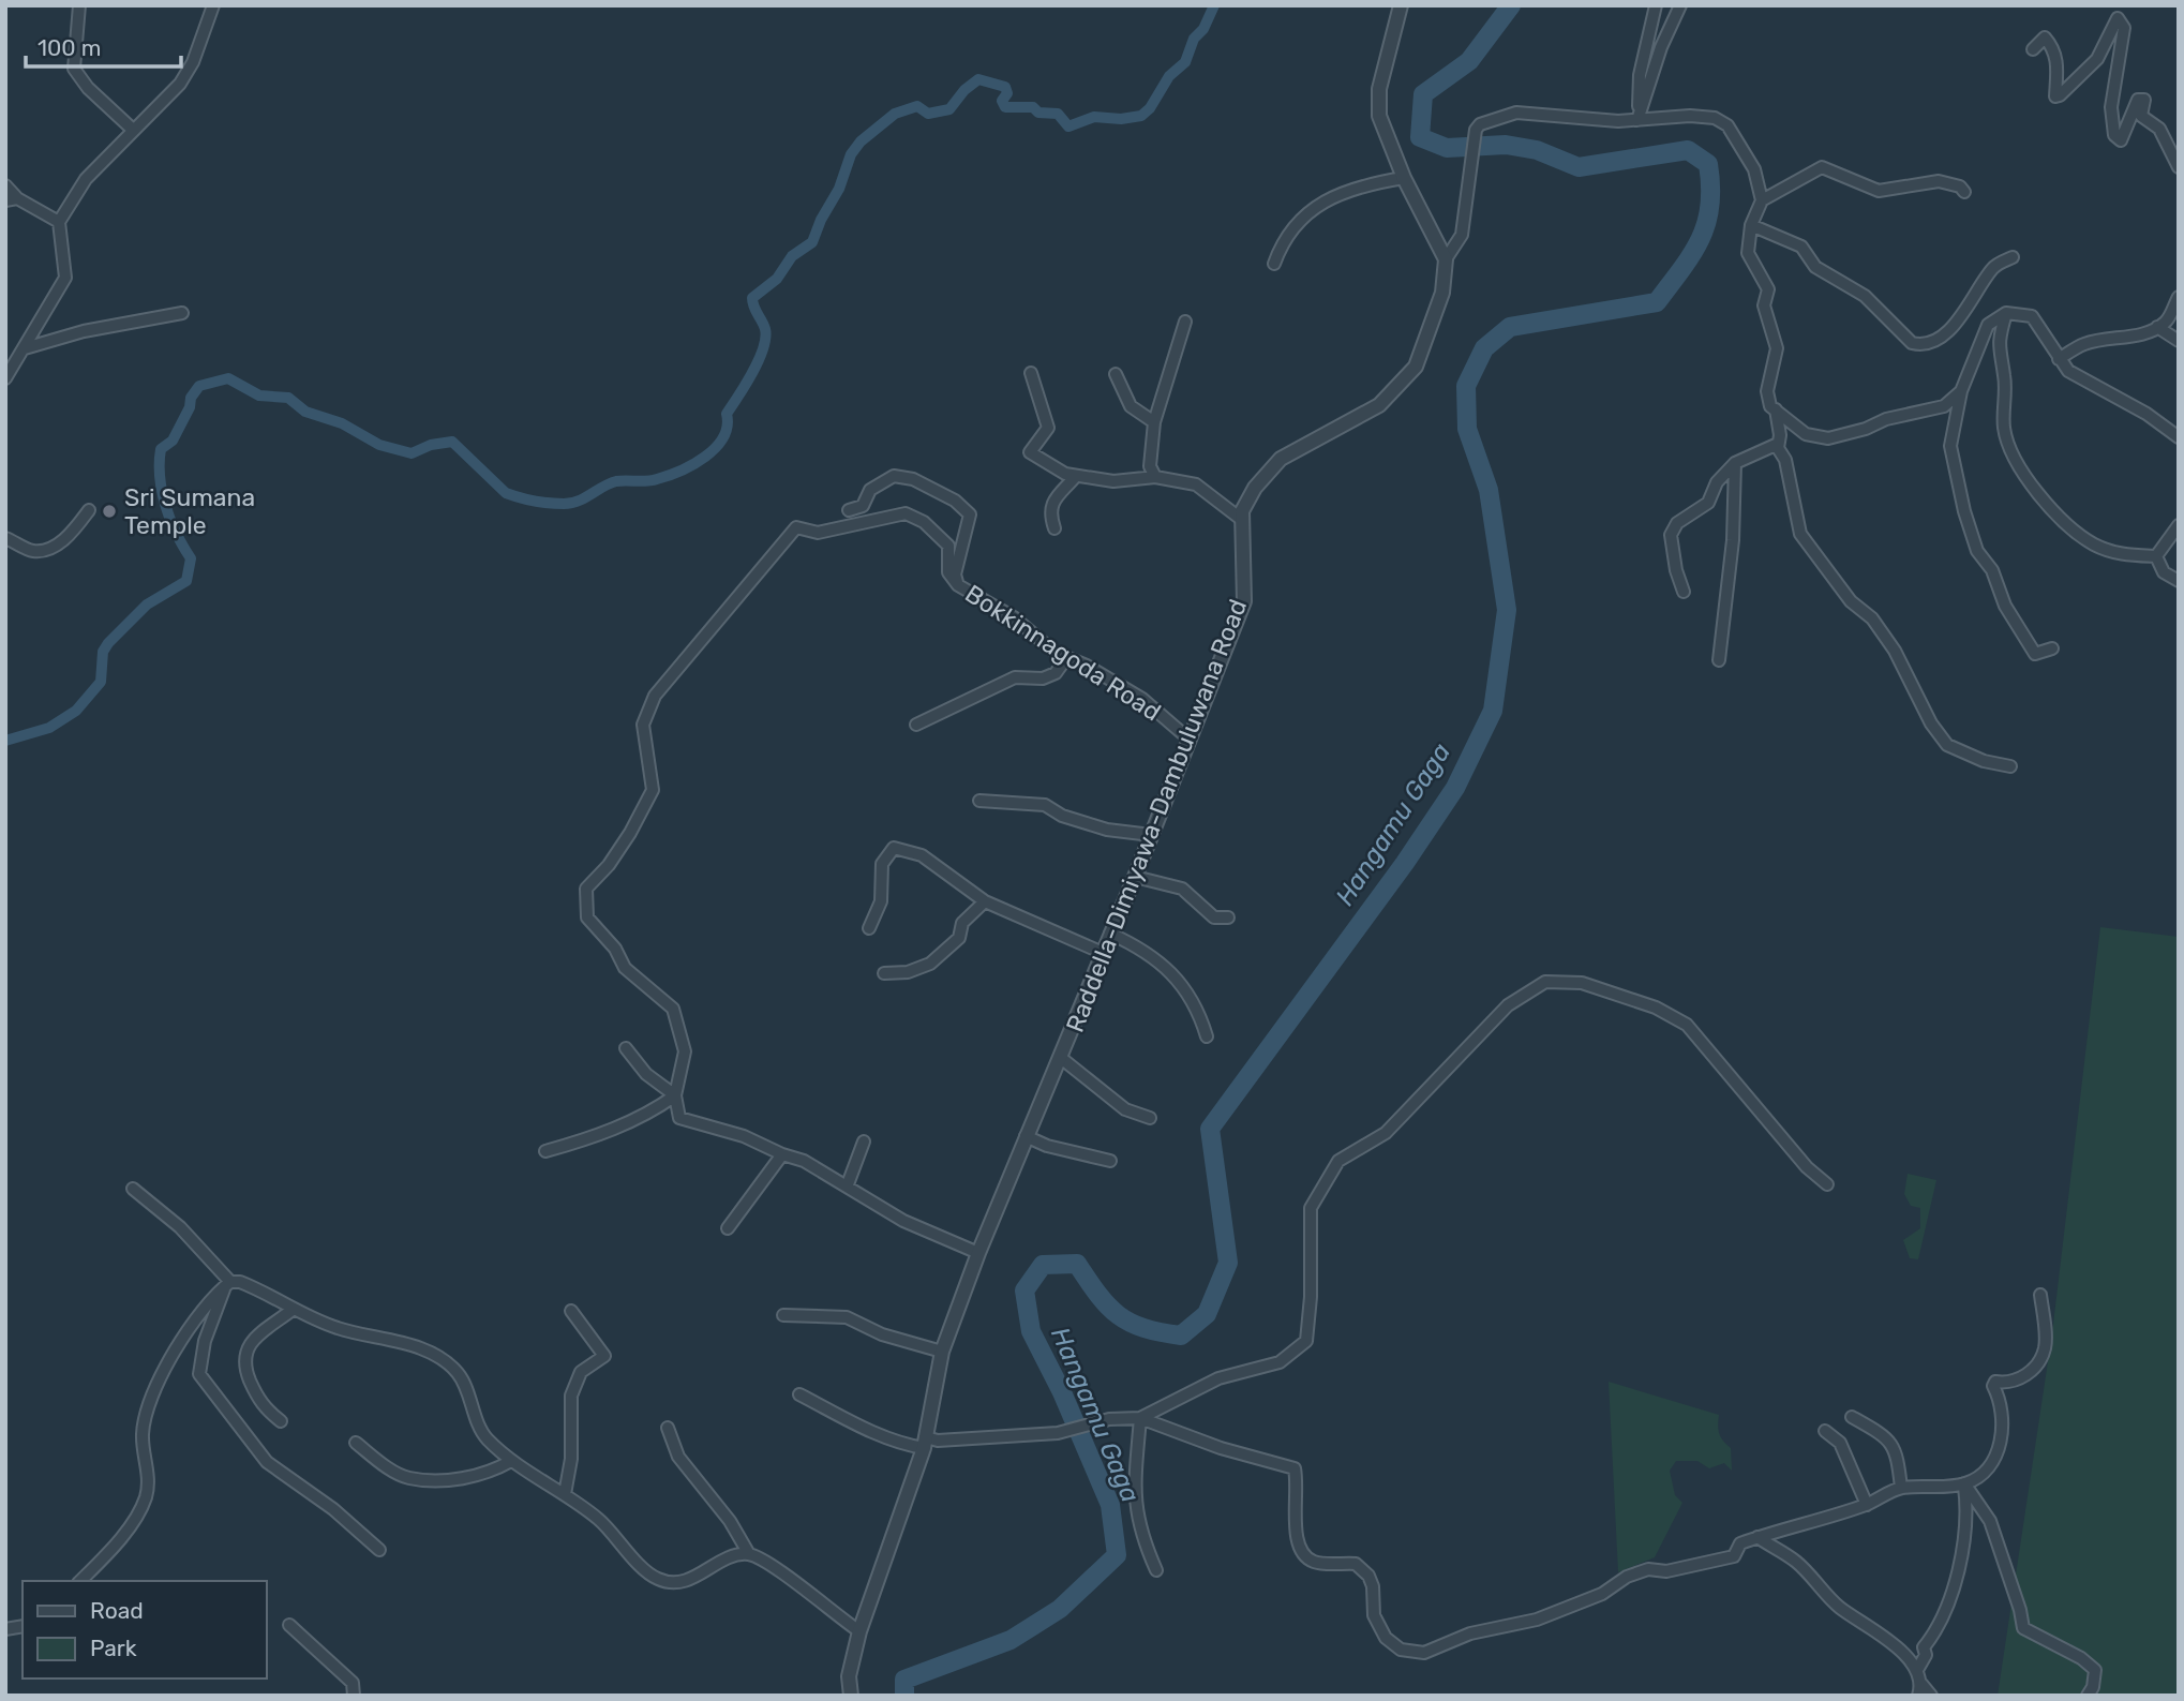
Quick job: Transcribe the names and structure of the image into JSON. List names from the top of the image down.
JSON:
{
  "streets": {
    "street": ["Bokkinnagoda Road", "Raddella-Dimiyawa-Dambuluwana Road"]
  },
  "crossings": [
    ["Bokkinnagoda Road", "Raddella-Dimiyawa-Dambuluwana Road"]
  ],
  "water": ["Hangamu Gaga"],
  "places": ["Sri Sumana Temple"],
  "legend": ["Road", "Park"],
  "scale_bar": "100 m"
}
